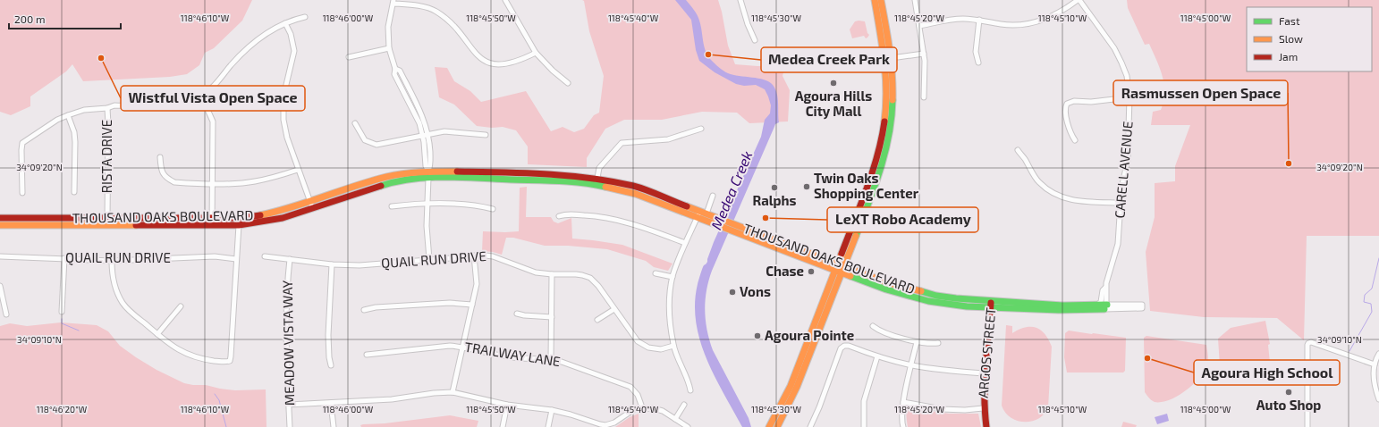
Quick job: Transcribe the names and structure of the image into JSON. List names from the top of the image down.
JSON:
{
  "streets": {
    "main road": ["THOUSAND OAKS BOULEVARD", "ARGOS STREET"],
    "street": [
      "RISTA DRIVE",
      "CARELL AVENUE",
      "QUAIL RUN DRIVE",
      "MEADOW VISTA WAY",
      "TRAILWAY LANE"
    ]
  },
  "crossings": [
    ["RISTA DRIVE", "THOUSAND OAKS BOULEVARD"],
    ["CARELL AVENUE", "THOUSAND OAKS BOULEVARD"],
    ["THOUSAND OAKS BOULEVARD", "ARGOS STREET"],
    ["QUAIL RUN DRIVE", "MEADOW VISTA WAY"]
  ],
  "water": ["Medea Creek"],
  "places": [
    "Medea Creek Park",
    "Wistful Vista Open Space",
    "Agoura Hills City Mall",
    "Rasmussen Open Space",
    "Twin Oaks Shopping Center",
    "Ralphs",
    "LeXT Robo Academy",
    "Chase",
    "Vons",
    "Agoura Pointe",
    "Agoura High School",
    "Auto Shop"
  ],
  "legend": ["Fast", "Slow", "Jam"],
  "scale_bar": "200 m",
  "coordinates": [
    "118°46'10\"W",
    "118°46'00\"W",
    "118°45'50\"W",
    "118°45'40\"W",
    "118°45'30\"W",
    "118°45'20\"W",
    "118°45'10\"W",
    "118°45'00\"W",
    "34°09'20\"N",
    "34°09'10\"N",
    "118°46'20\"W"
  ]
}
